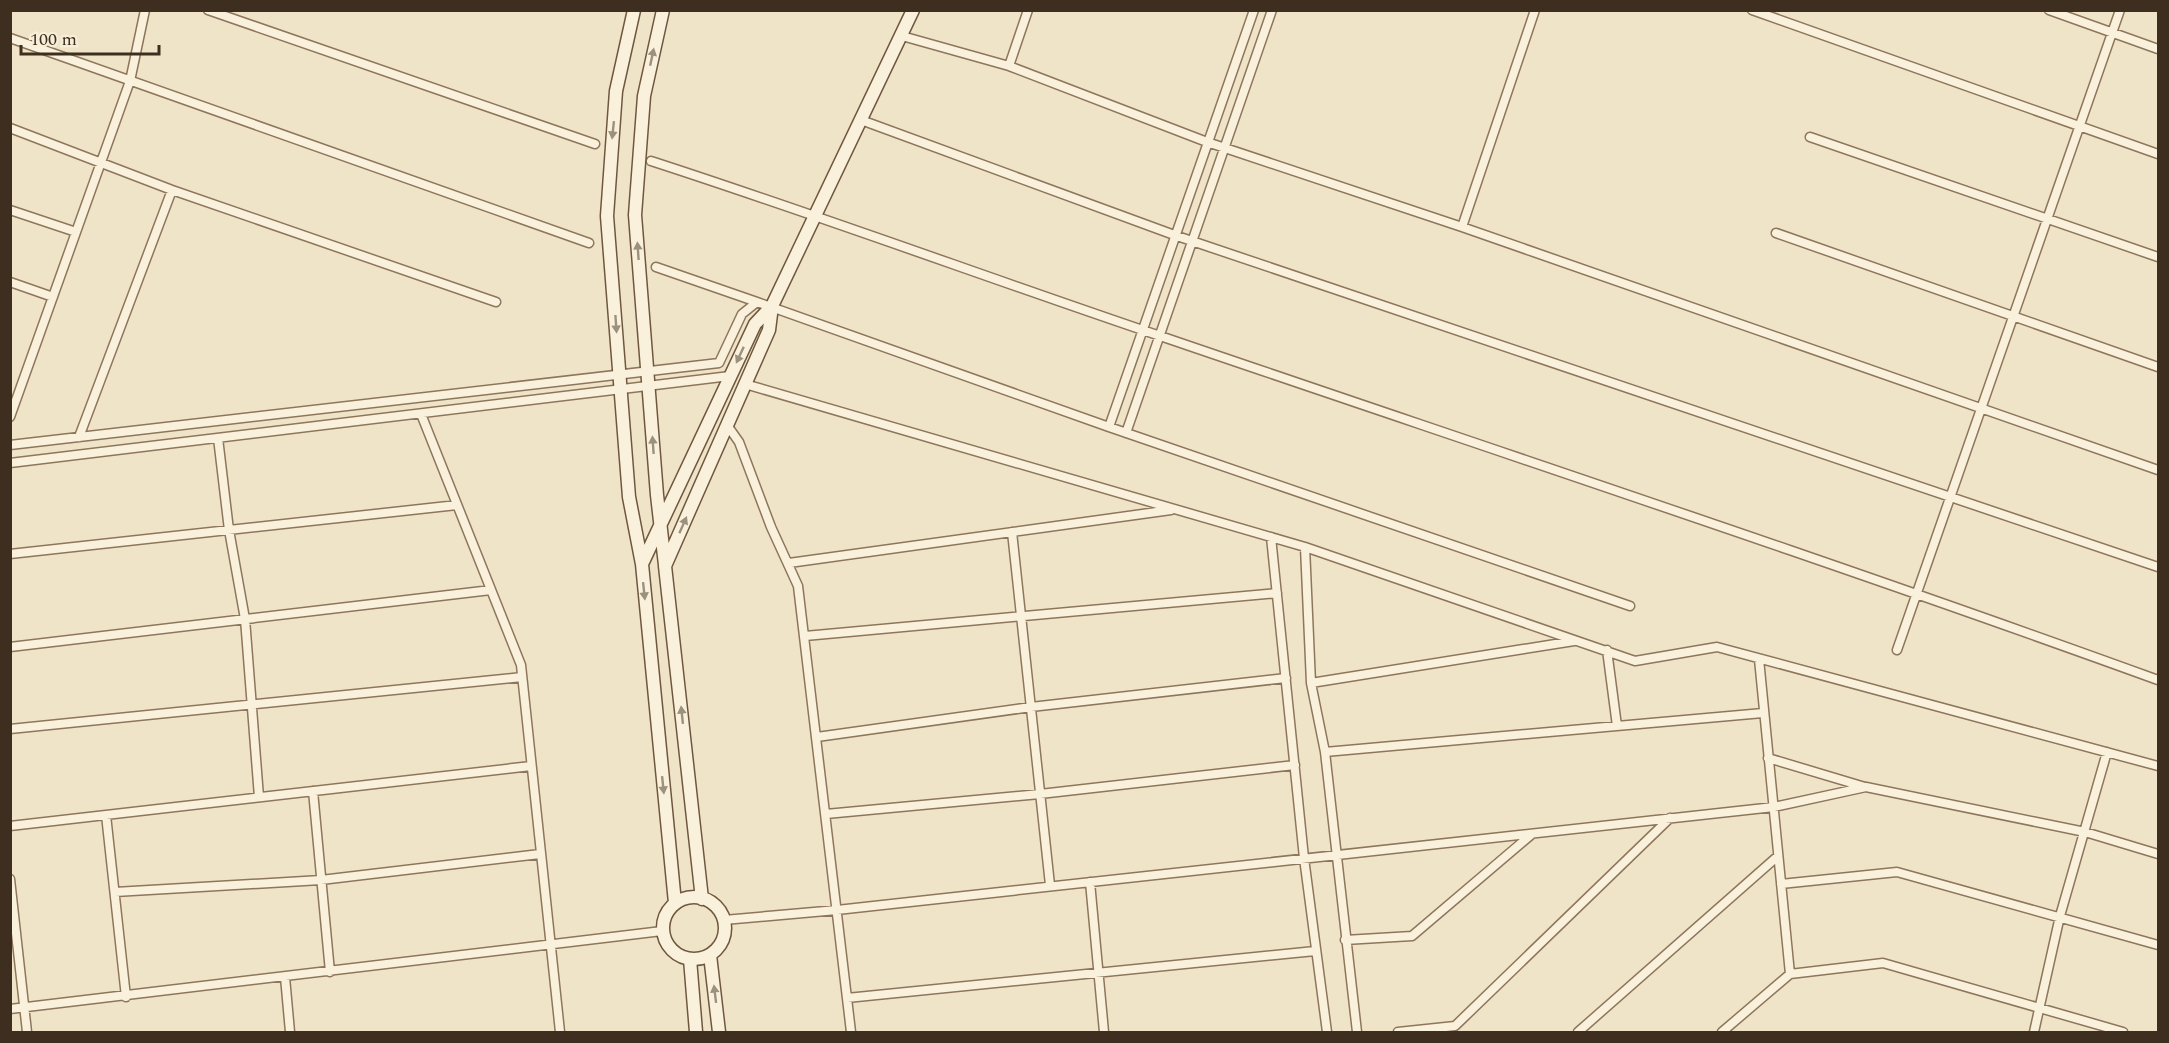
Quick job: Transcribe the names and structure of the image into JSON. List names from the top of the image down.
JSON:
{
  "scale_bar": "100 m"
}
